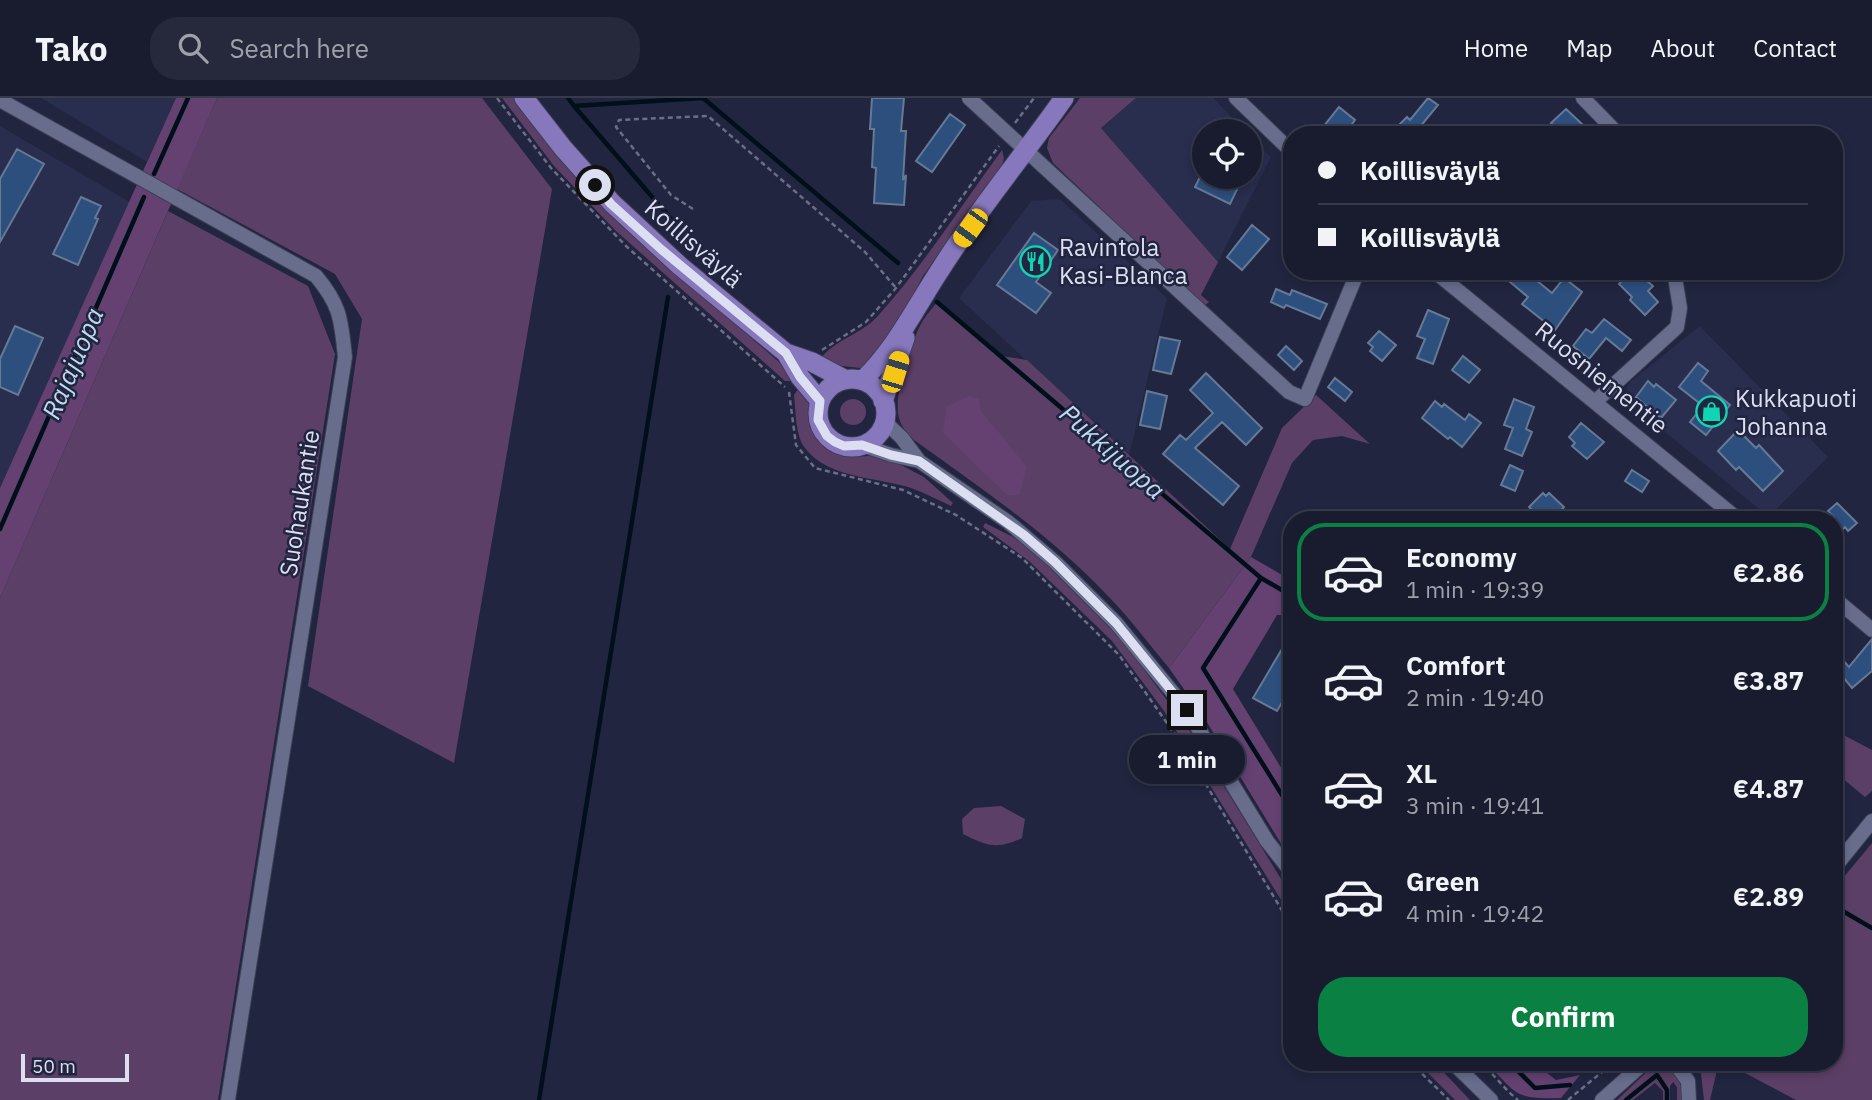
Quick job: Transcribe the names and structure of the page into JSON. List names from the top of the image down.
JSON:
{
  "streets": {
    "main road": ["Koillisväylä"],
    "street": ["Ruosniementie", "Suohaukantie"]
  },
  "water": ["Rajajuopa", "Pukkijuopa"],
  "places": {
    "restaurant": ["Ravintola Kasi-Blanca"],
    "shop": ["Kukkapuoti Johanna"]
  },
  "scale_bar": "50 m",
  "page": {
    "header": "Tako",
    "search": "Search here",
    "nav": [
      "Home",
      "Map",
      "About",
      "Contact"
    ],
    "banner": ["Koillisväylä", "Koillisväylä"],
    "list": [
      {
        "name": "Economy",
        "note": "1 min · 19:39",
        "value": "€2.86"
      },
      {
        "name": "Comfort",
        "note": "2 min · 19:40",
        "value": "€3.87"
      },
      {
        "name": "XL",
        "note": "3 min · 19:41",
        "value": "€4.87"
      },
      {
        "name": "Green",
        "note": "4 min · 19:42",
        "value": "€2.89"
      }
    ],
    "bubble": "1 min",
    "buttons": "Confirm",
    "scale": "50 m"
  }
}
